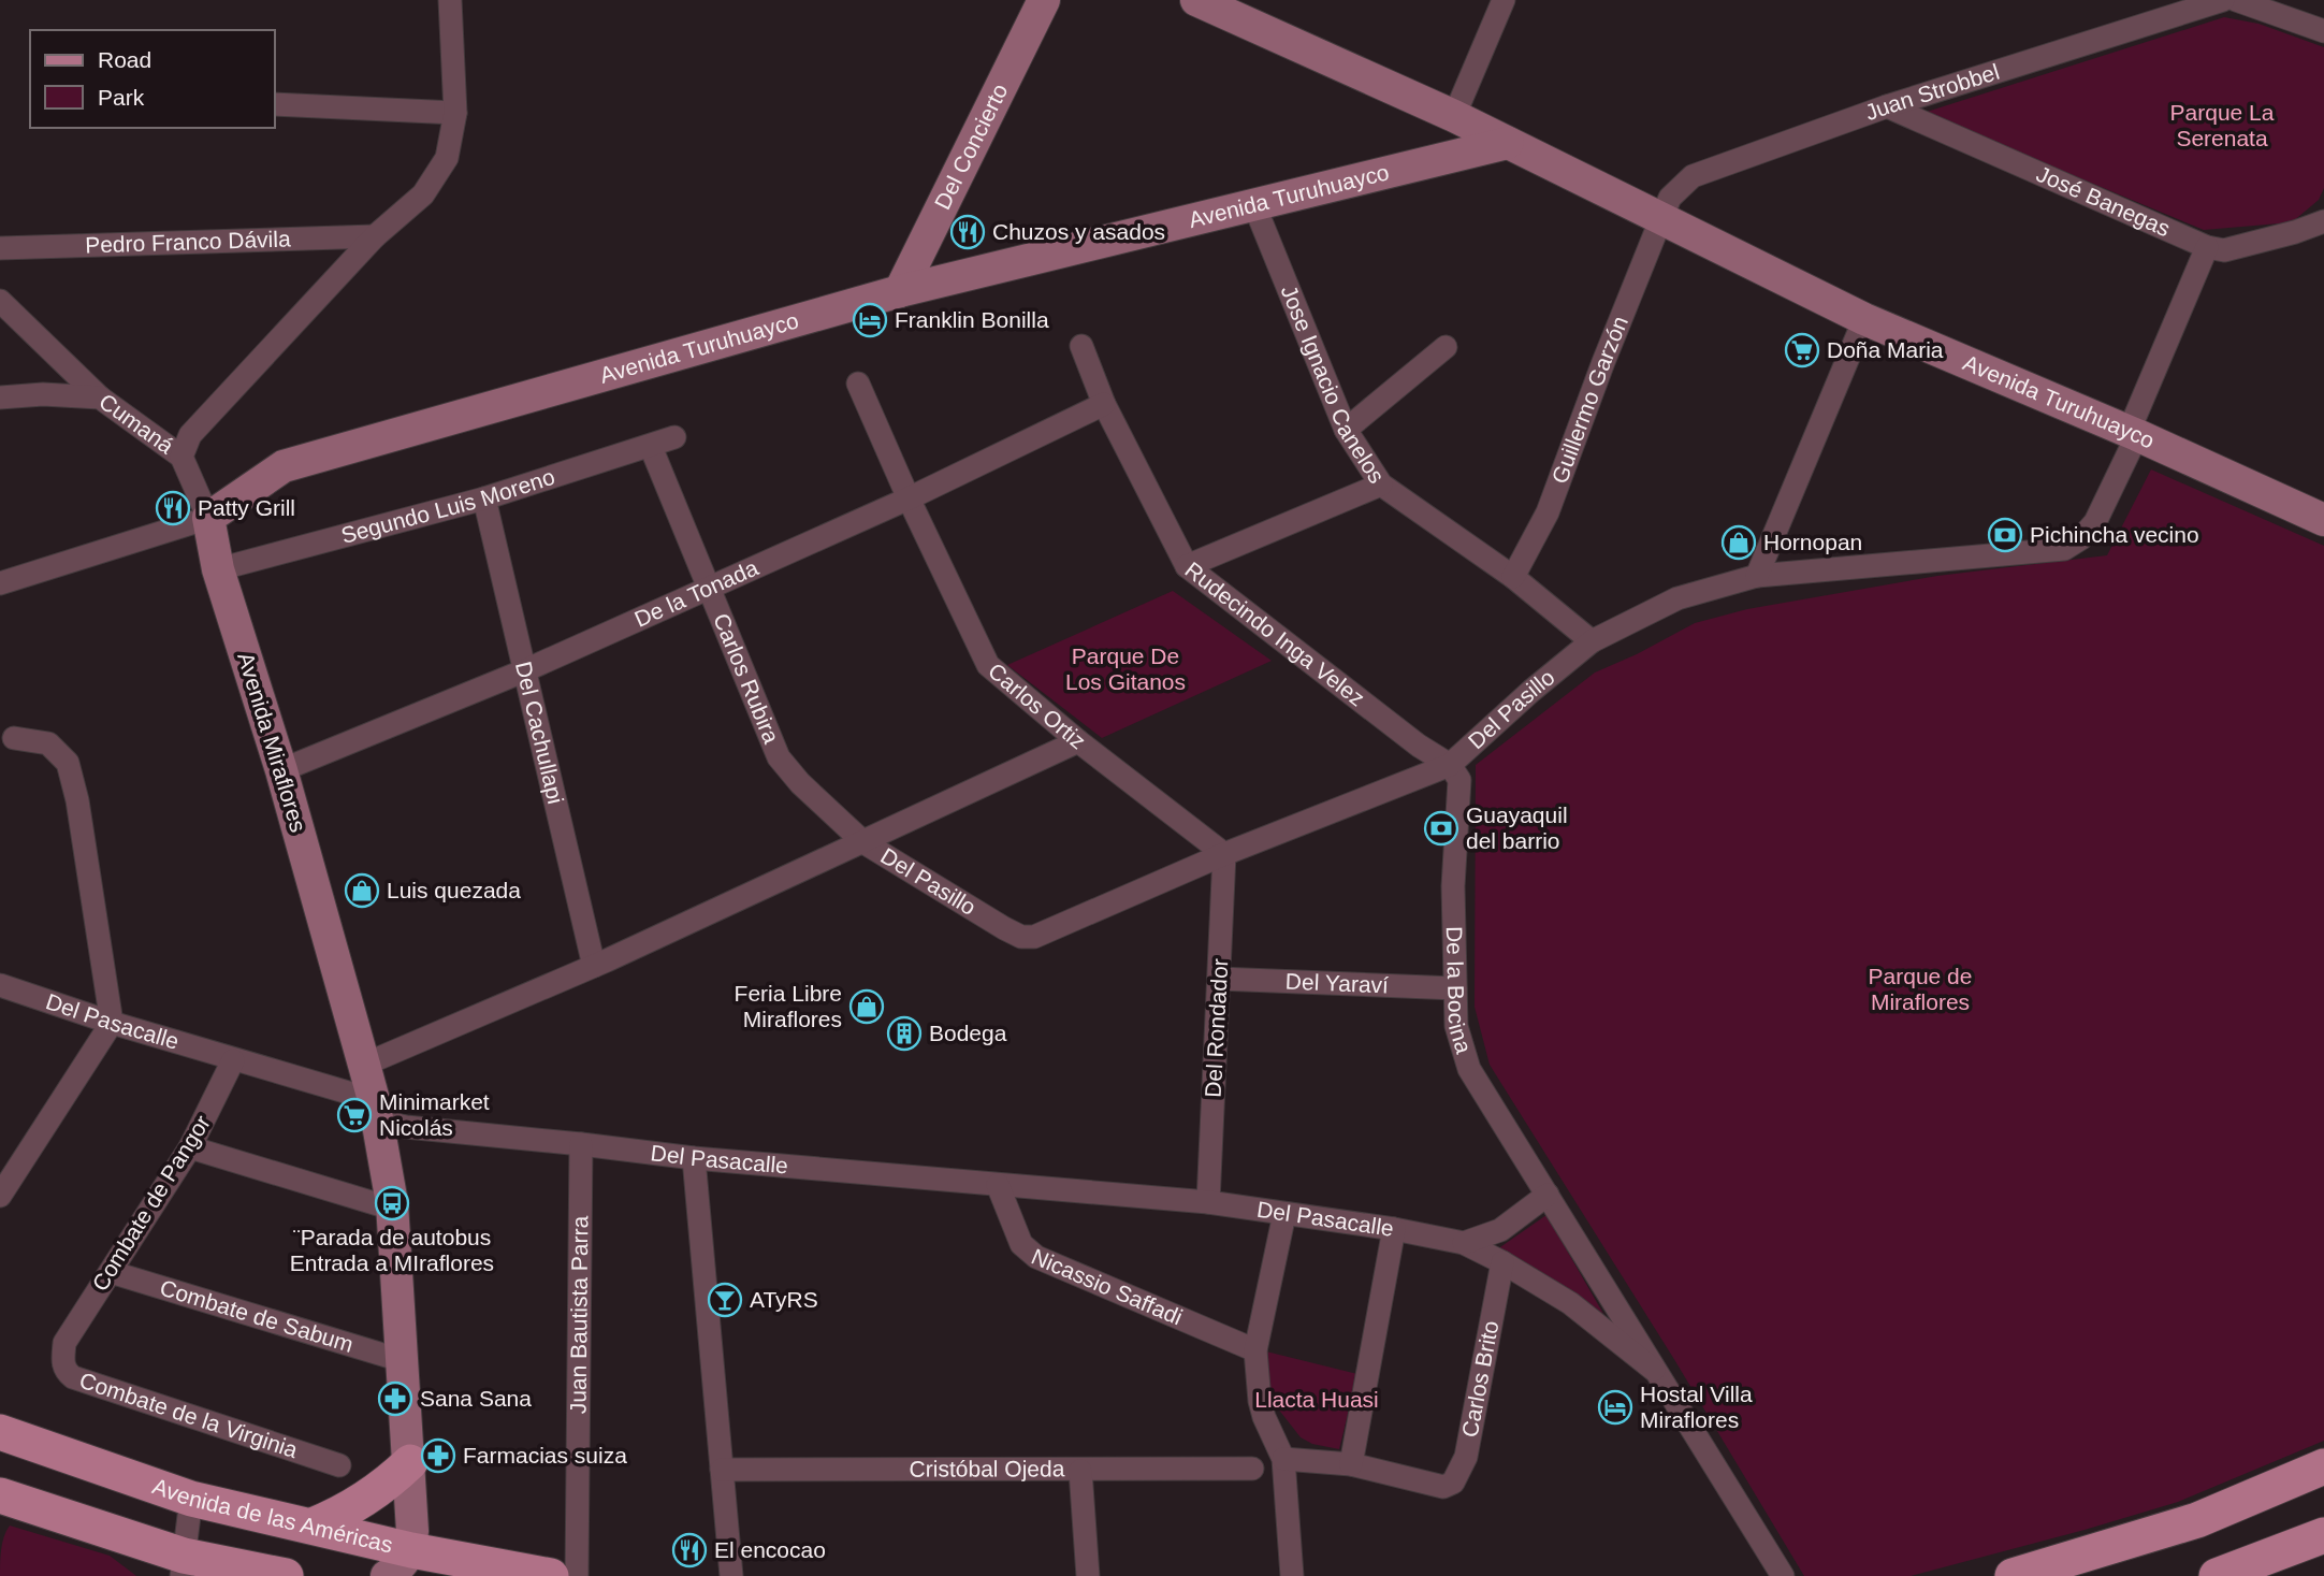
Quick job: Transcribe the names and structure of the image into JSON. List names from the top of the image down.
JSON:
{
  "streets": {
    "main road": ["Avenida de las Américas"],
    "street": [
      "Juan Strobbel",
      "Del Concierto",
      "Avenida Turuhuayco",
      "José Banegas",
      "Pedro Franco Dávila",
      "Jose Ignacio Canelos",
      "Guillermo Garzón",
      "Cumaná",
      "Segundo Luis Moreno",
      "De la Tonada",
      "Rudecindo Inga Velez",
      "Carlos Rubira",
      "Carlos Ortiz",
      "Del Pasillo",
      "Del Cachullapi",
      "Avenida Miraflores",
      "Del Yaraví",
      "De la Bocina",
      "Del Pasacalle",
      "Del Rondador",
      "Combate de Pangor",
      "Nicassio Saffadi",
      "Juan Bautista Parra",
      "Combate de Sabum",
      "Carlos Brito",
      "Combate de la Virginia",
      "Cristóbal Ojeda"
    ]
  },
  "crossings": [
    ["Juan Strobbel", "Avenida Turuhuayco"],
    ["Juan Strobbel", "José Banegas"],
    ["Juan Strobbel", "Guillermo Garzón"],
    ["Del Concierto", "Avenida Turuhuayco"],
    ["Avenida Turuhuayco", "Jose Ignacio Canelos"],
    ["Avenida Turuhuayco", "Guillermo Garzón"],
    ["Avenida Turuhuayco", "Del Pasillo"],
    ["Avenida Turuhuayco", "Avenida Miraflores"],
    ["José Banegas", "Del Pasillo"],
    ["Jose Ignacio Canelos", "Guillermo Garzón"],
    ["Jose Ignacio Canelos", "Del Pasillo"],
    ["Cumaná", "Avenida Miraflores"],
    ["Segundo Luis Moreno", "Carlos Rubira"],
    ["Segundo Luis Moreno", "Del Cachullapi"],
    ["Segundo Luis Moreno", "Avenida Miraflores"],
    ["De la Tonada", "Rudecindo Inga Velez"],
    ["De la Tonada", "Carlos Rubira"],
    ["De la Tonada", "Carlos Ortiz"],
    ["De la Tonada", "Del Cachullapi"],
    ["De la Tonada", "Avenida Miraflores"],
    ["Rudecindo Inga Velez", "Del Pasillo"],
    ["Rudecindo Inga Velez", "De la Bocina"],
    ["Carlos Rubira", "Del Pasillo"],
    ["Carlos Ortiz", "Del Pasillo"],
    ["Carlos Ortiz", "Del Rondador"],
    ["Del Pasillo", "Del Cachullapi"],
    ["Del Pasillo", "Avenida Miraflores"],
    ["Del Pasillo", "De la Bocina"],
    ["Del Pasillo", "Del Rondador"],
    ["Avenida Miraflores", "Del Pasacalle"],
    ["Avenida Miraflores", "Combate de Sabum"],
    ["Avenida Miraflores", "Avenida de las Américas"],
    ["Del Yaraví", "De la Bocina"],
    ["Del Yaraví", "Del Rondador"],
    ["De la Bocina", "Del Pasacalle"],
    ["Del Pasacalle", "Del Rondador"],
    ["Del Pasacalle", "Combate de Pangor"],
    ["Del Pasacalle", "Nicassio Saffadi"],
    ["Del Pasacalle", "Juan Bautista Parra"],
    ["Del Pasacalle", "Carlos Brito"],
    ["Combate de Pangor", "Combate de Sabum"],
    ["Combate de Pangor", "Combate de la Virginia"]
  ],
  "parks": [
    "Parque La Serenata",
    "Parque De Los Gitanos",
    "Parque de Miraflores",
    "Llacta Huasi"
  ],
  "places": {
    "restaurant": ["Chuzos y asados", "Patty Grill", "El encocao"],
    "hotel": ["Franklin Bonilla", "Hostal Villa Miraflores"],
    "supermarket": ["Doña Maria", "Minimarket Nicolás"],
    "bank": ["Pichincha vecino", "Guayaquil del barrio"],
    "shop": ["Hornopan", "Luis quezada", "Feria Libre Miraflores"],
    "building": ["Bodega"],
    "bus stop": ["¨Parada de autobus Entrada a MIraflores"],
    "bar": ["ATyRS"],
    "pharmacy": ["Sana Sana", "Farmacias suiza"]
  },
  "legend": ["Road", "Park"]
}
